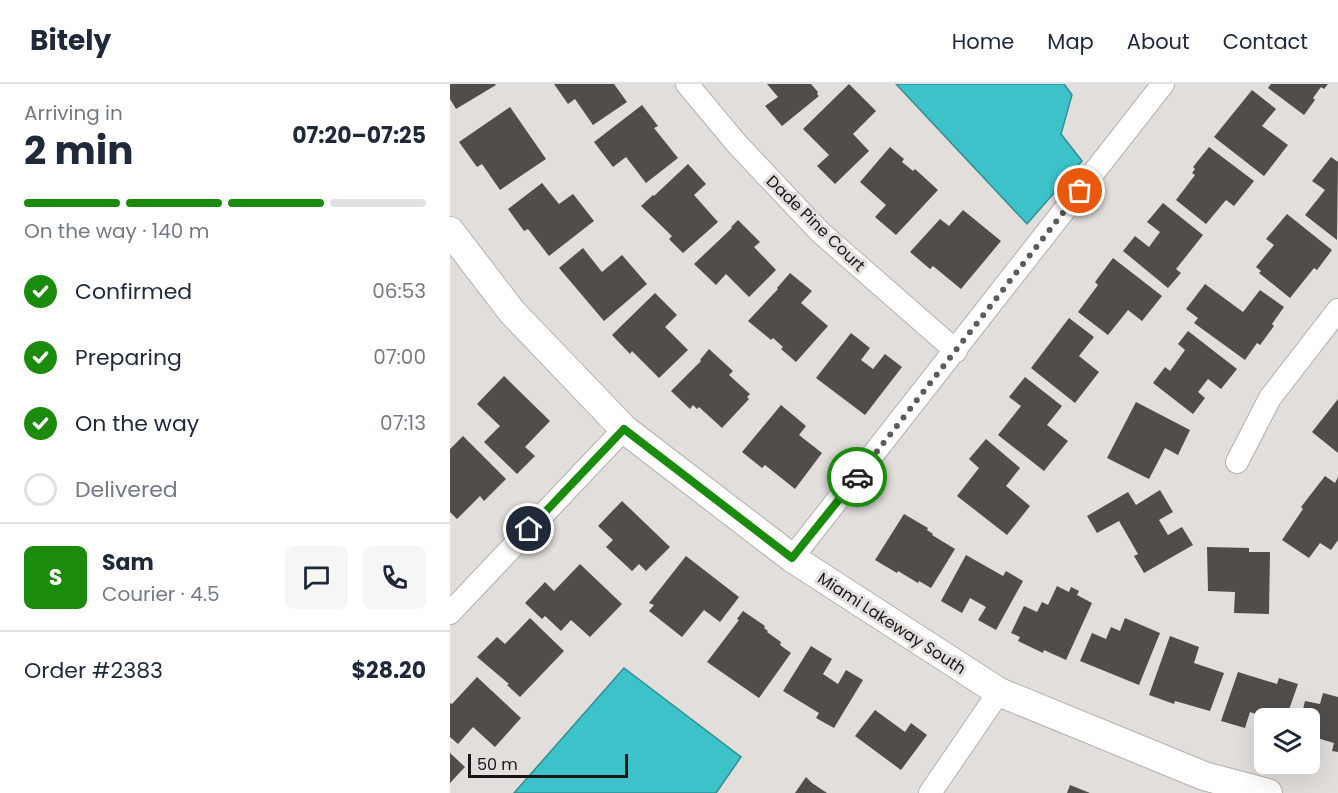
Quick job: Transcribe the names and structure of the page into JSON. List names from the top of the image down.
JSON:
{
  "streets": {
    "street": ["Dade Pine Court", "Miami Lakeway South"]
  },
  "scale_bar": "50 m",
  "page": {
    "header": "Bitely",
    "nav": [
      "Home",
      "Map",
      "About",
      "Contact"
    ],
    "heading": ["2 min", "Arriving in", "07:20–07:25"],
    "panel": [
      "Sam",
      "Courier · 4.5",
      "Order #2383",
      "$28.20"
    ],
    "bar": "On the way · 140 m",
    "list": [
      ["Confirmed", "06:53"],
      ["Preparing", "07:00"],
      ["On the way", "07:13"],
      "Delivered"
    ],
    "round": "S",
    "scale": "50 m"
  }
}
